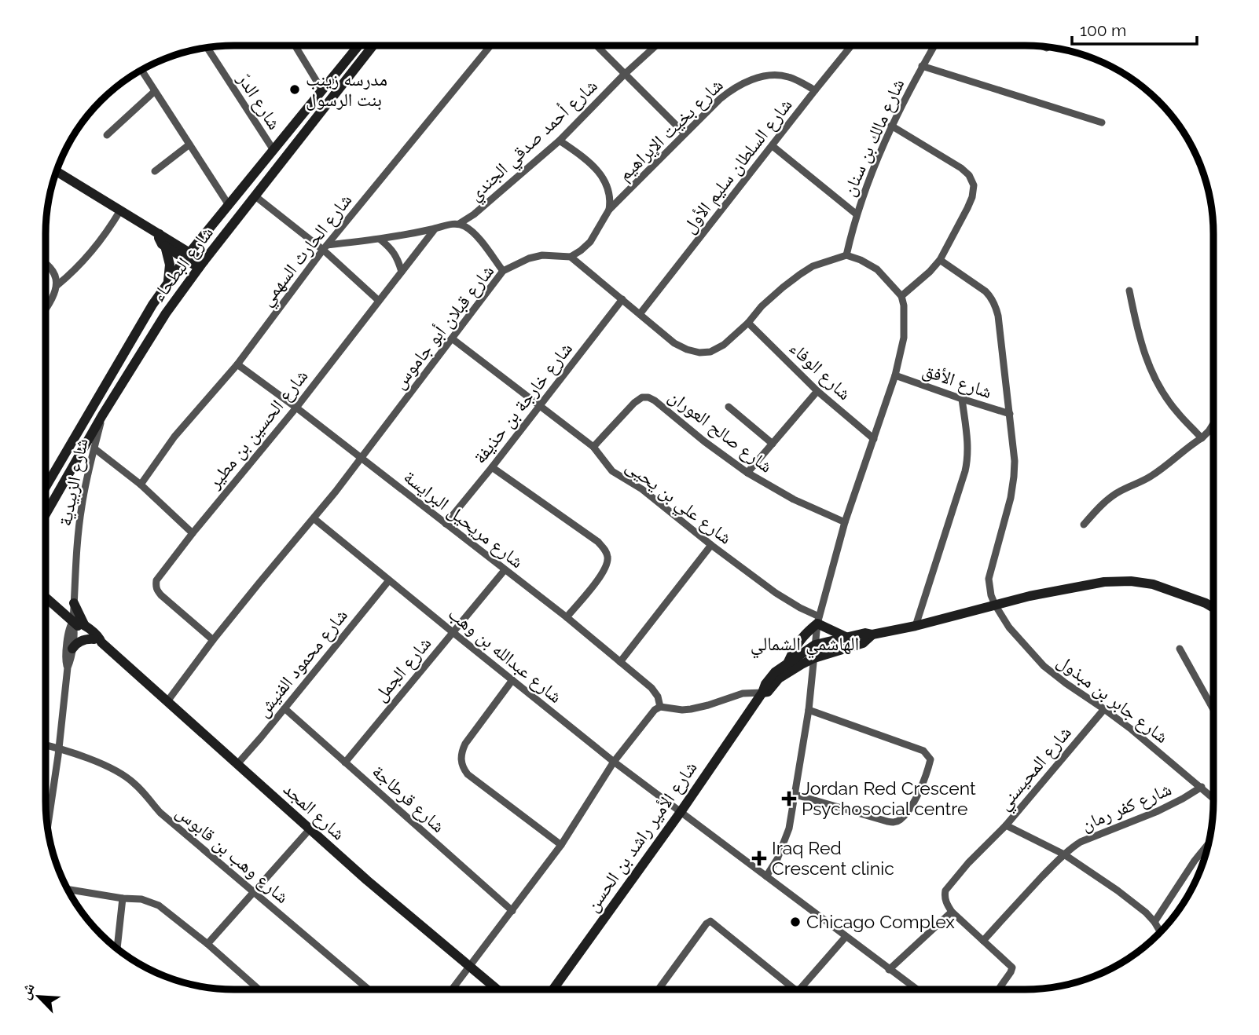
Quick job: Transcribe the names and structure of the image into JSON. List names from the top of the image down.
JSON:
{
  "streets": {
    "street": [
      "شارع الدرّ",
      "شارع بخيت الإبراهيم",
      "شارع مالك بن سنان",
      "شارع أحمد صدقي الجندي",
      "شارع السلطان سليم الأول",
      "شارع الحارث السهمي",
      "شارع البطحاء",
      "شارع قبلان أبو جاموس",
      "شارع الوفاء",
      "شارع الأفق",
      "شارع خارجة بن حذيفة",
      "شارع الحسين بن مطير",
      "شارع صالح العوران",
      "شارع الزبيدية",
      "شارع علي بن يحيى",
      "شارع مريحيل البرايسة",
      "شارع عبدالله بن وهب",
      "شارع محمود الفنيش",
      "شارع الجمل",
      "شارع جابر بن مبذول",
      "شارع المحيسني",
      "شارع قرطاجة",
      "شارع كفر رمان",
      "شارع المجد",
      "شارع الأمير راشد بن الحسن",
      "شارع وهب بن قابوس"
    ]
  },
  "crossings": [
    ["شارع الدرّ", "شارع البطحاء"],
    ["شارع بخيت الإبراهيم", "شارع السلطان سليم الأول"],
    ["شارع بخيت الإبراهيم", "شارع قبلان أبو جاموس"],
    ["شارع الحارث السهمي", "شارع مريحيل البرايسة"],
    ["شارع البطحاء", "شارع الزبيدية"],
    ["شارع قبلان أبو جاموس", "شارع الحسين بن مطير"],
    ["شارع قبلان أبو جاموس", "شارع علي بن يحيى"],
    ["شارع قبلان أبو جاموس", "شارع مريحيل البرايسة"],
    ["شارع قبلان أبو جاموس", "شارع عبدالله بن وهب"],
    ["شارع قبلان أبو جاموس", "شارع المجد"],
    ["شارع الأفق", "شارع جابر بن مبذول"],
    ["شارع خارجة بن حذيفة", "شارع علي بن يحيى"],
    ["شارع خارجة بن حذيفة", "شارع مريحيل البرايسة"],
    ["شارع الحسين بن مطير", "شارع مريحيل البرايسة"],
    ["شارع صالح العوران", "شارع علي بن يحيى"],
    ["شارع الزبيدية", "شارع المجد"],
    ["شارع الزبيدية", "شارع وهب بن قابوس"],
    ["شارع مريحيل البرايسة", "شارع الجمل"],
    ["شارع عبدالله بن وهب", "شارع محمود الفنيش"],
    ["شارع عبدالله بن وهب", "شارع الجمل"],
    ["شارع عبدالله بن وهب", "شارع الأمير راشد بن الحسن"],
    ["شارع محمود الفنيش", "شارع قرطاجة"],
    ["شارع محمود الفنيش", "شارع المجد"],
    ["شارع الجمل", "شارع قرطاجة"],
    ["شارع جابر بن مبذول", "شارع المحيسني"],
    ["شارع جابر بن مبذول", "شارع كفر رمان"],
    ["شارع جابر بن مبذول", "شارع الأمير راشد بن الحسن"]
  ],
  "districts": ["الهاشمي الشمالي"],
  "places": {
    "other": ["مدرسه زينب بنت الرسول", "Chicago Complex"],
    "health": ["Jordan Red Crescent Psychosocial centre", "Iraq Red Crescent clinic"]
  },
  "scale_bar": "100 m",
  "north": "top left"
}
